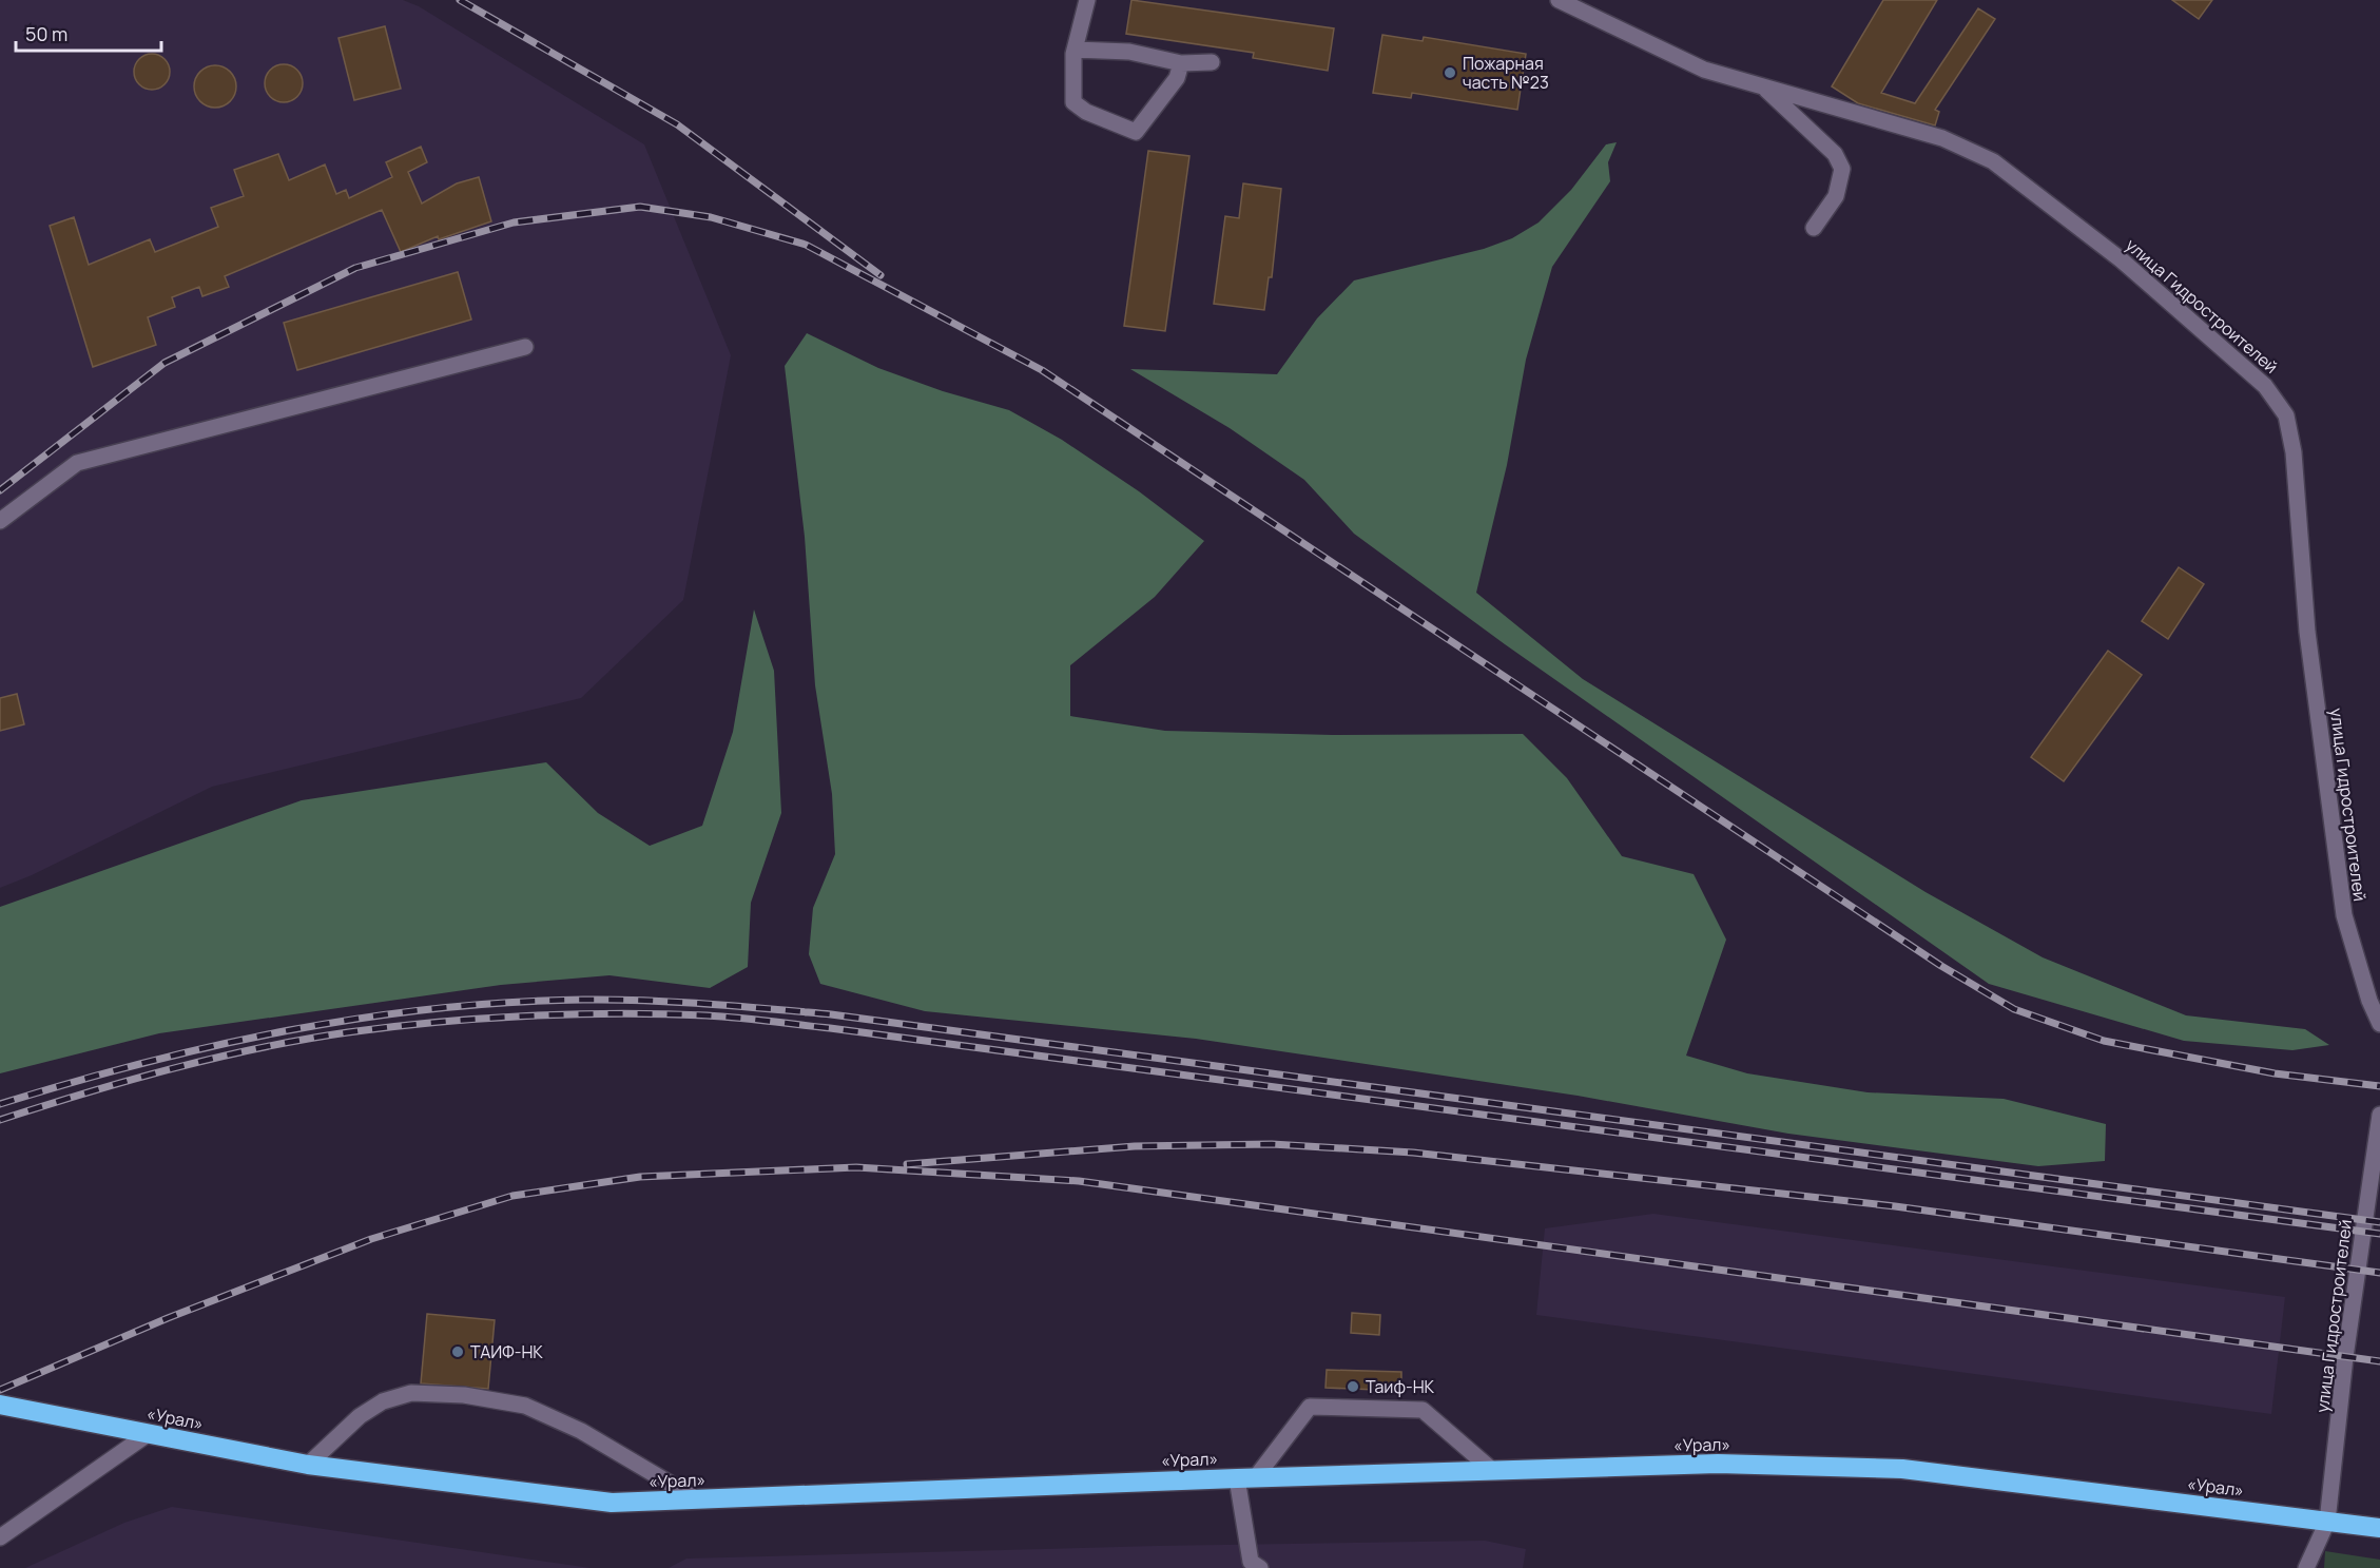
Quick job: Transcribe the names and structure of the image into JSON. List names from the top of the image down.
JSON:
{
  "streets": {
    "highway": ["«Урал»"],
    "street": ["улица Гидростроителей"]
  },
  "crossings": [
    ["улица Гидростроителей", "«Урал»"]
  ],
  "places": ["Пожарная часть №23", "ТАИФ-НК", "Таиф-НК"],
  "scale_bar": "50 m"
}
